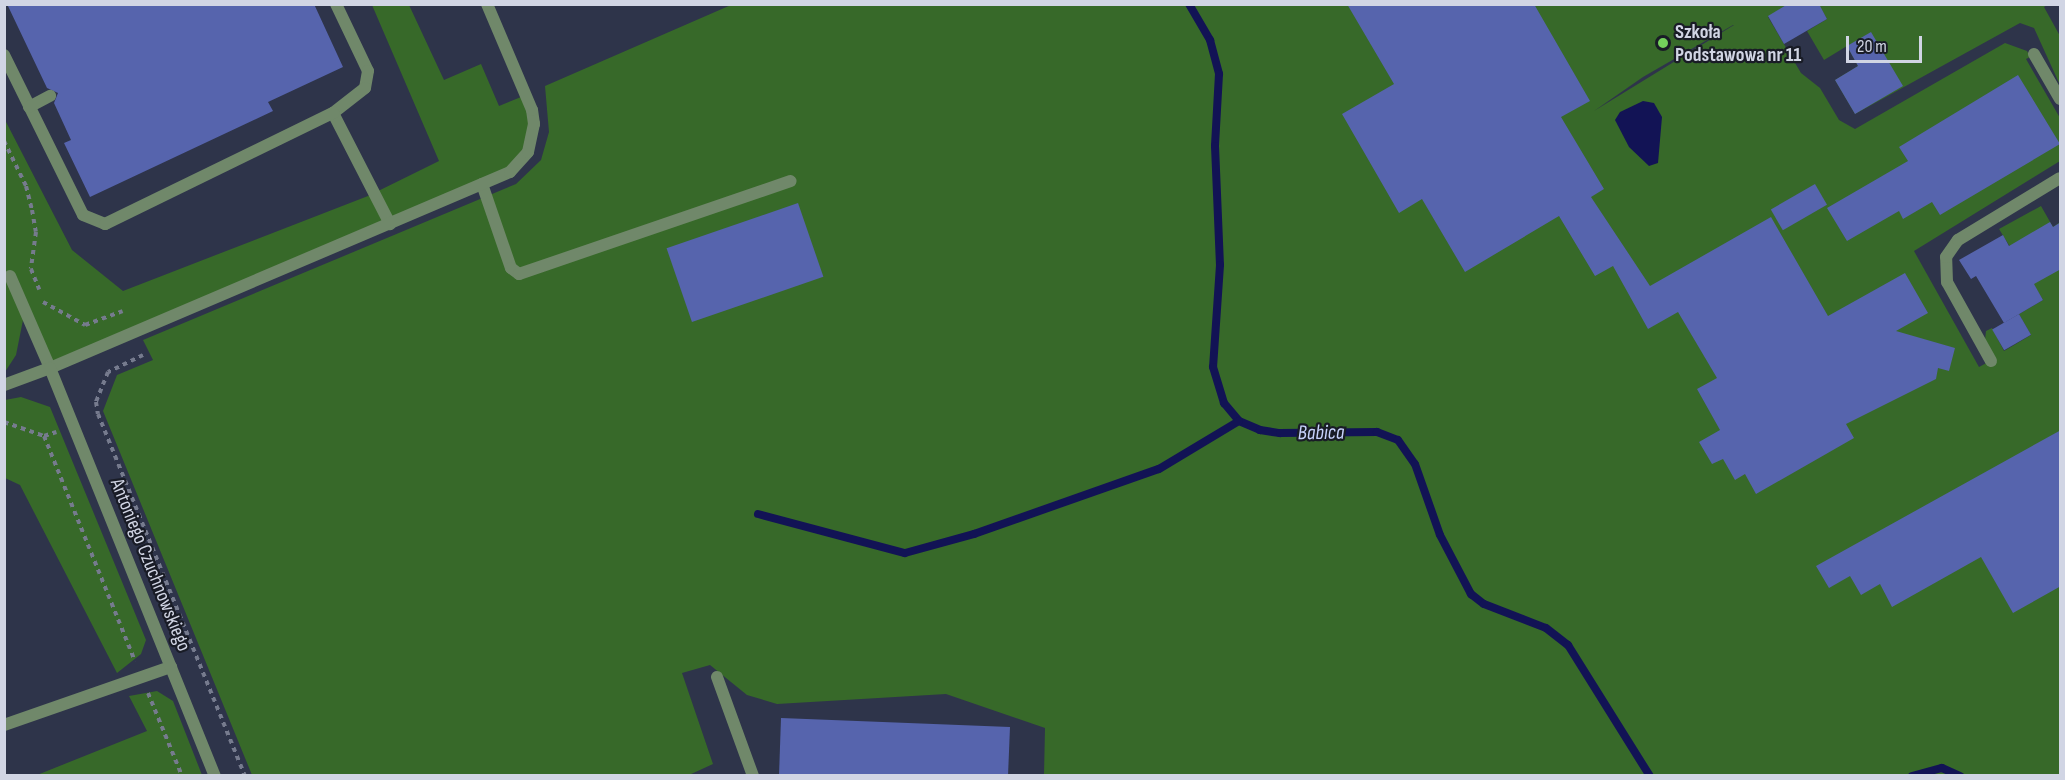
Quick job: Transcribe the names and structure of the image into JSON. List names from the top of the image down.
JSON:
{
  "streets": {
    "street": ["Antoniego Czuchnowskiego"]
  },
  "water": ["Babica"],
  "places": ["Szkoła Podstawowa nr 11"],
  "scale_bar": "20 m"
}
